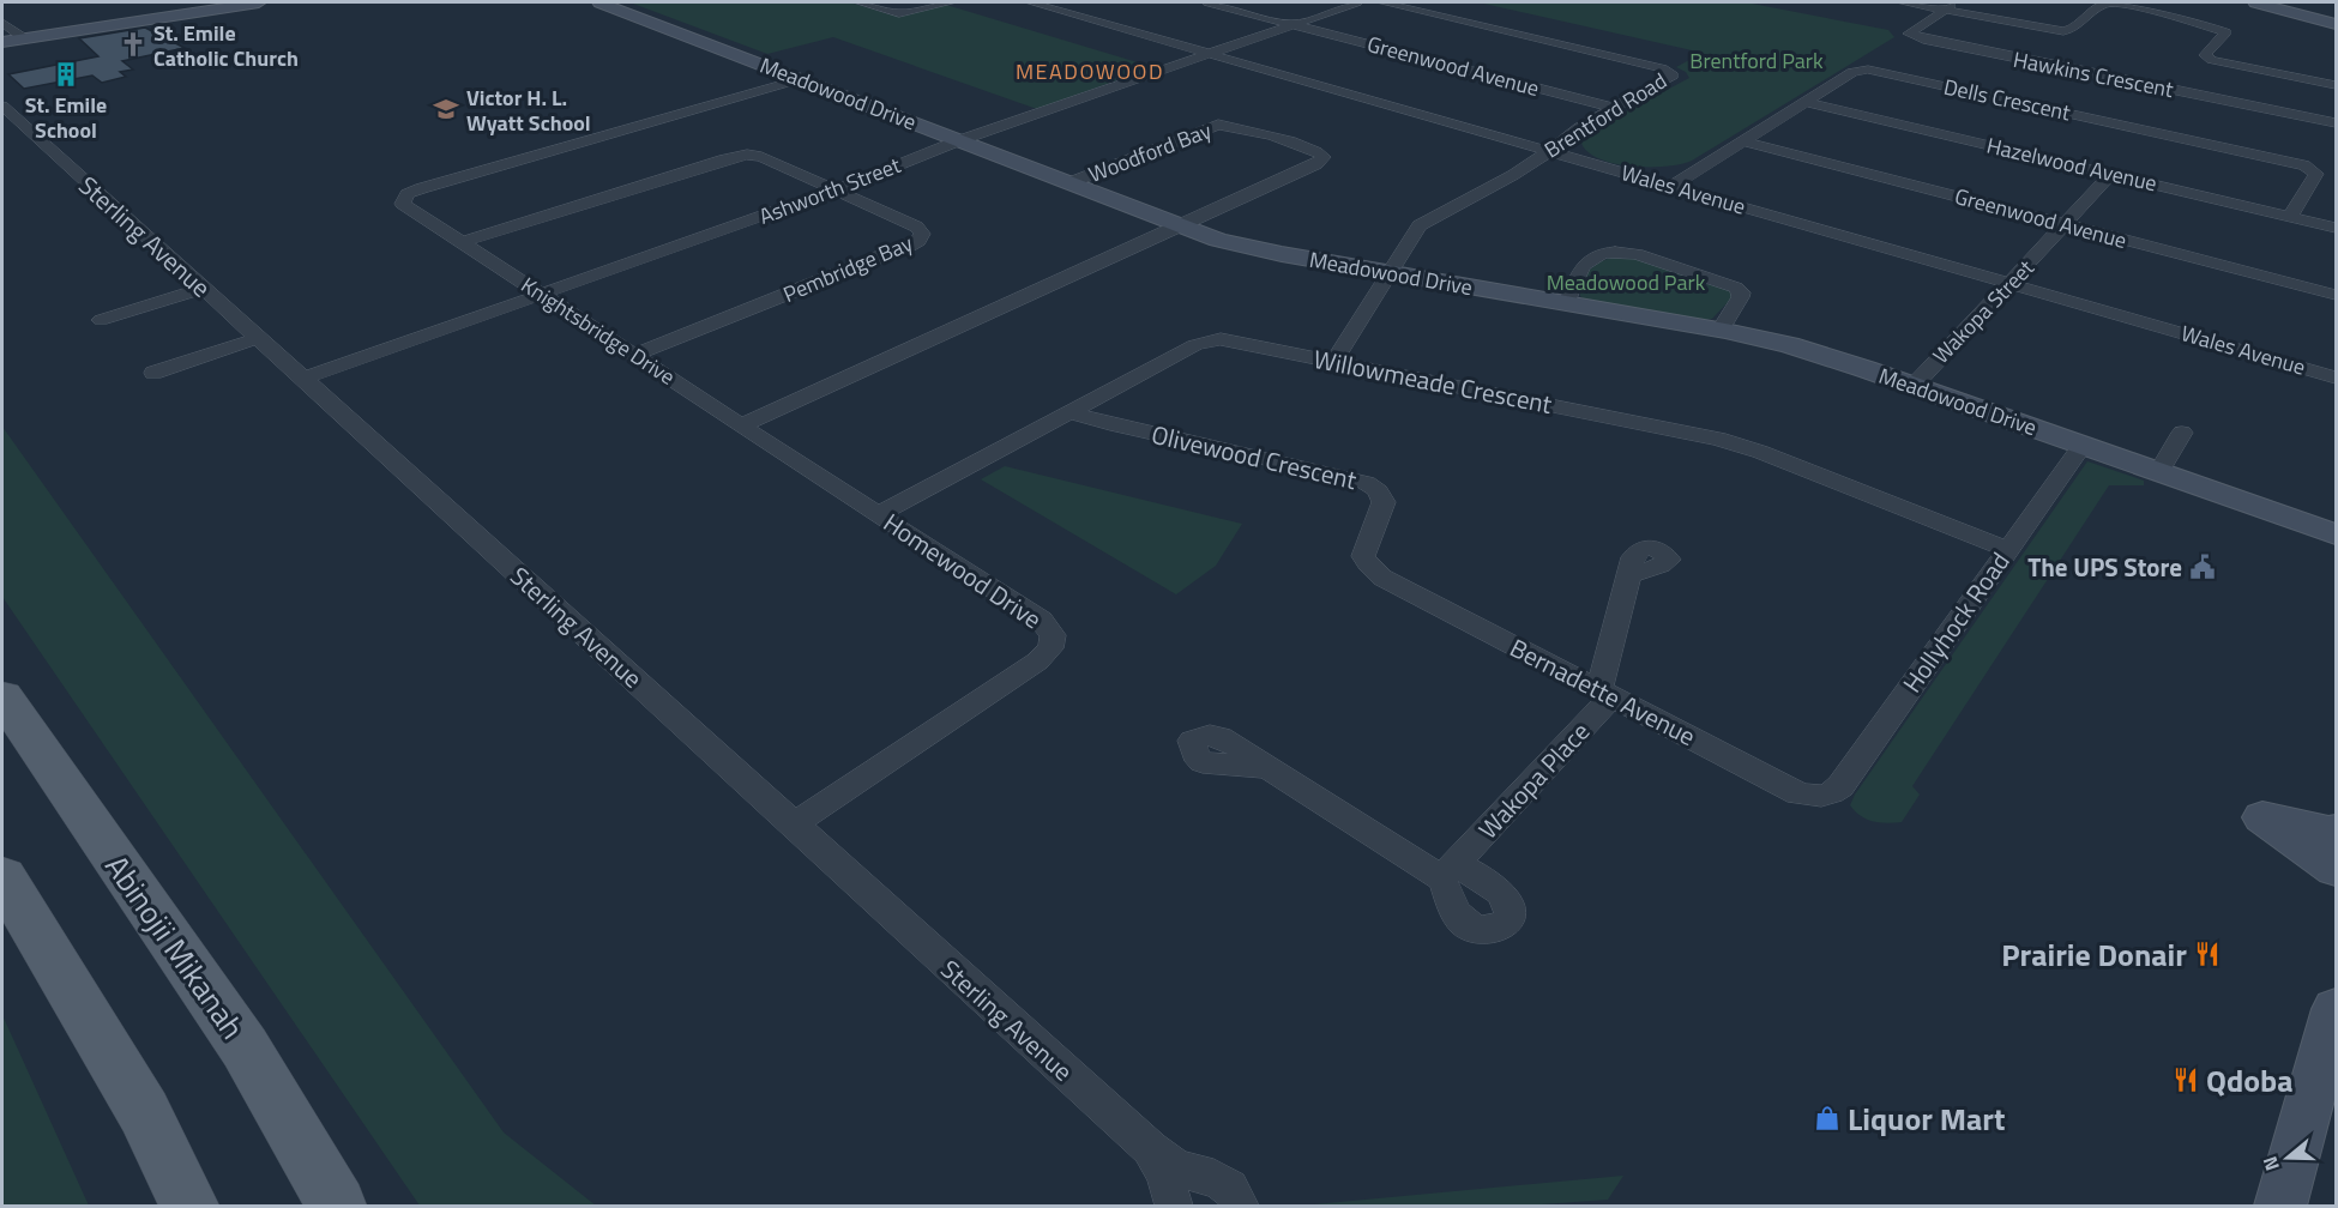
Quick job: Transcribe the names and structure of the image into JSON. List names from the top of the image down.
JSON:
{
  "streets": {
    "main road": ["Abinojii Mikanah"],
    "street": [
      "Greenwood Avenue",
      "Hawkins Crescent",
      "Meadowood Drive",
      "Dells Crescent",
      "Brentford Road",
      "Woodford Bay",
      "Hazelwood Avenue",
      "Wales Avenue",
      "Ashworth Street",
      "Sterling Avenue",
      "Pembridge Bay",
      "Wakopa Street",
      "Knightsbridge Drive",
      "Willowmeade Crescent",
      "Olivewood Crescent",
      "Homewood Drive",
      "Hollyhock Road",
      "Bernadette Avenue",
      "Wakopa Place"
    ]
  },
  "crossings": [
    ["Greenwood Avenue", "Dells Crescent"],
    ["Greenwood Avenue", "Brentford Road"],
    ["Greenwood Avenue", "Ashworth Street"],
    ["Greenwood Avenue", "Wakopa Street"],
    ["Meadowood Drive", "Brentford Road"],
    ["Meadowood Drive", "Woodford Bay"],
    ["Meadowood Drive", "Ashworth Street"],
    ["Meadowood Drive", "Wakopa Street"],
    ["Meadowood Drive", "Knightsbridge Drive"],
    ["Meadowood Drive", "Hollyhock Road"],
    ["Dells Crescent", "Hazelwood Avenue"],
    ["Dells Crescent", "Wales Avenue"],
    ["Brentford Road", "Wales Avenue"],
    ["Brentford Road", "Willowmeade Crescent"],
    ["Hazelwood Avenue", "Wakopa Street"],
    ["Wales Avenue", "Ashworth Street"],
    ["Wales Avenue", "Wakopa Street"],
    ["Ashworth Street", "Sterling Avenue"],
    ["Ashworth Street", "Pembridge Bay"],
    ["Ashworth Street", "Knightsbridge Drive"],
    ["Sterling Avenue", "Homewood Drive"],
    ["Pembridge Bay", "Knightsbridge Drive"],
    ["Knightsbridge Drive", "Homewood Drive"],
    ["Willowmeade Crescent", "Olivewood Crescent"],
    ["Willowmeade Crescent", "Homewood Drive"],
    ["Willowmeade Crescent", "Hollyhock Road"],
    ["Olivewood Crescent", "Bernadette Avenue"],
    ["Hollyhock Road", "Bernadette Avenue"],
    ["Bernadette Avenue", "Wakopa Place"]
  ],
  "districts": ["MEADOWOOD"],
  "parks": ["Brentford Park", "Meadowood Park"],
  "places": {
    "church": ["St. Emile Catholic Church"],
    "building": ["St. Emile School"],
    "school or university": ["Victor H. L. Wyatt School"],
    "public building": ["The UPS Store"],
    "restaurant": ["Prairie Donair", "Qdoba"],
    "shop": ["Liquor Mart"]
  },
  "north": "left"
}
